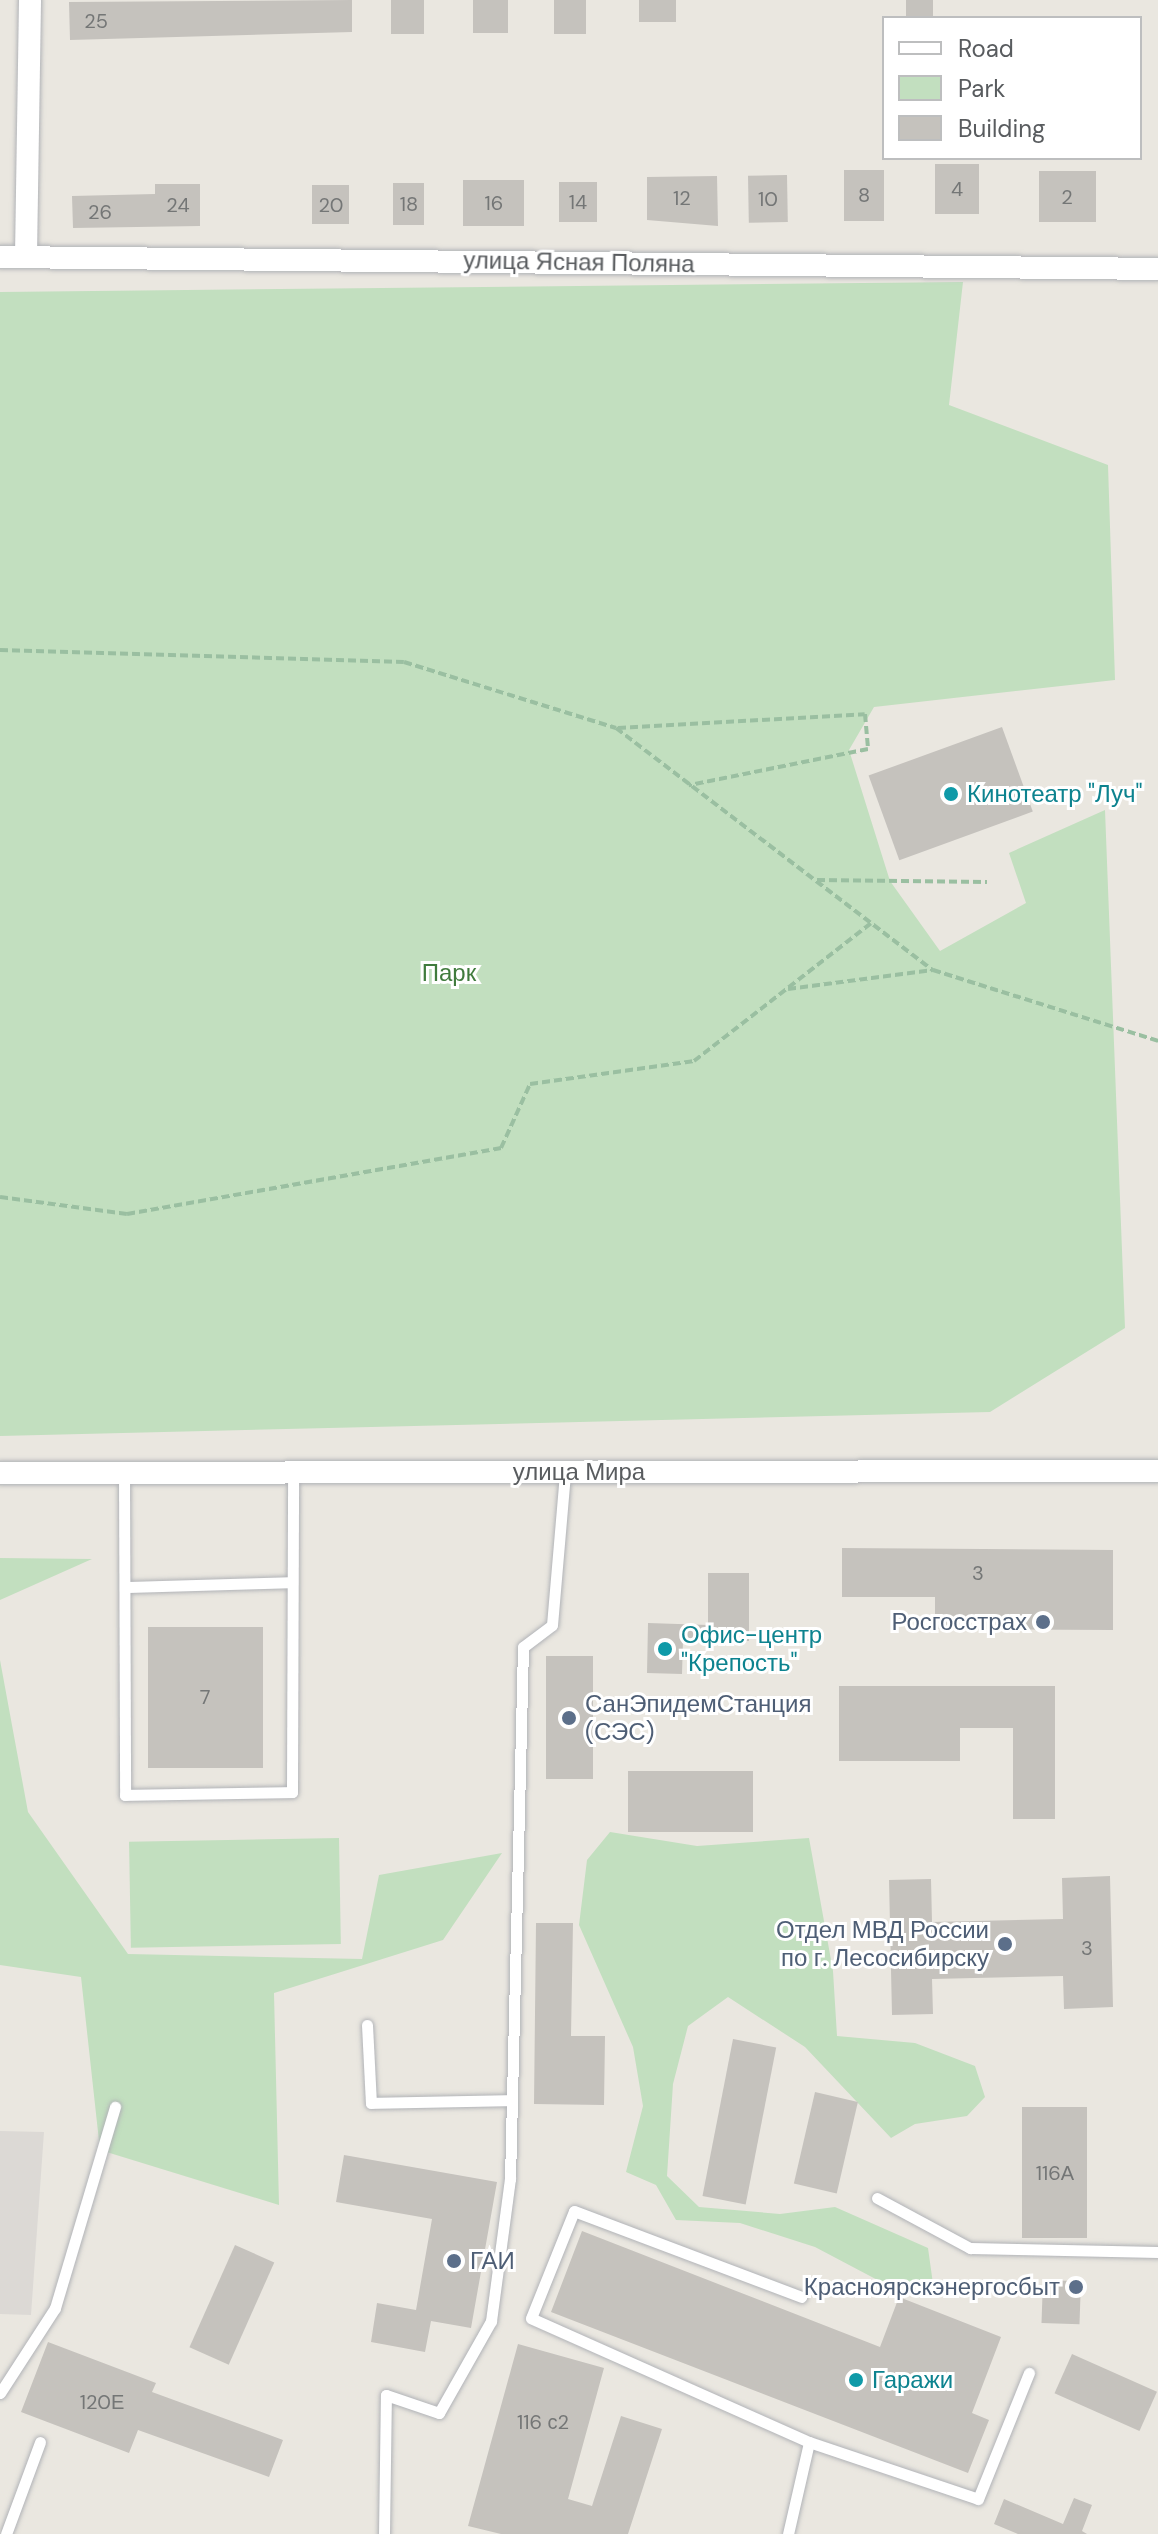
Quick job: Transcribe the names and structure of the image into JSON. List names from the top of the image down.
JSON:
{
  "streets": {
    "street": ["улица Ясная Поляна", "улица Мира"]
  },
  "parks": ["Парк"],
  "places": [
    "Кинотеатр \"Луч\"",
    "Росгосстрах",
    "Офис-центр \"Крепость\"",
    "СанЭпидемСтанция (СЭС)",
    "Отдел МВД России по г. Лесосибирску",
    "ГАИ",
    "Красноярскэнергосбыт",
    "Гаражи"
  ],
  "house_numbers": [
    "25",
    "4",
    "8",
    "2",
    "12",
    "10",
    "14",
    "16",
    "18",
    "24",
    "20",
    "26",
    "3",
    "7",
    "3",
    "116А",
    "120Е",
    "116 с2"
  ],
  "legend": ["Road", "Park", "Building"]
}
